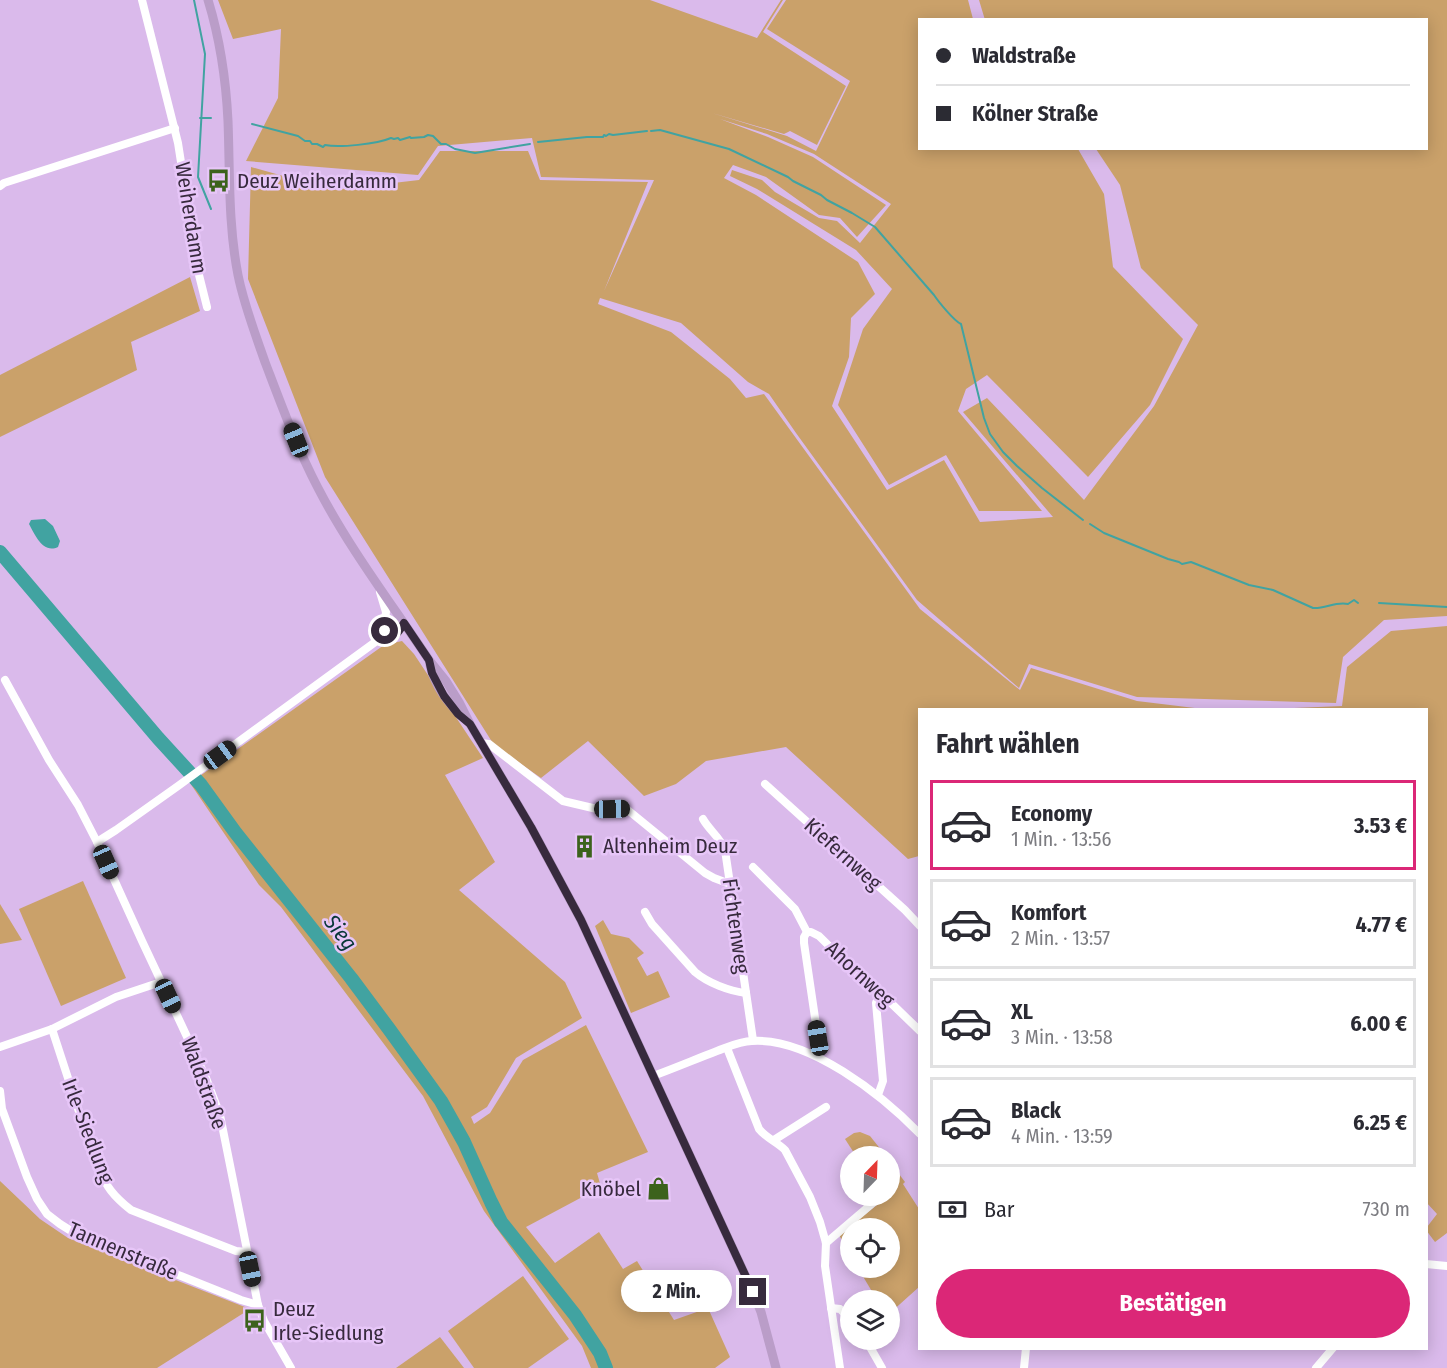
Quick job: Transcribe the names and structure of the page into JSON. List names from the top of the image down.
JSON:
{
  "streets": {
    "street": [
      "Weiherdamm",
      "Kiefernweg",
      "Fichtenweg",
      "Ahornweg",
      "Waldstraße",
      "Irle-Siedlung",
      "Tannenstraße"
    ]
  },
  "crossings": [
    ["Waldstraße", "Irle-Siedlung"],
    ["Waldstraße", "Tannenstraße"]
  ],
  "water": ["Sieg"],
  "places": {
    "bus stop": ["Deuz Weiherdamm", "Deuz Irle-Siedlung"],
    "building": ["Altenheim Deuz"],
    "shop": ["Knöbel"]
  },
  "north": "top right",
  "page": {
    "banner": ["Waldstraße", "Kölner Straße"],
    "heading": "Fahrt wählen",
    "list": [
      {
        "name": "Economy",
        "note": "1 Min. · 13:56",
        "value": "3.53 €"
      },
      {
        "name": "Komfort",
        "note": "2 Min. · 13:57",
        "value": "4.77 €"
      },
      {
        "name": "XL",
        "note": "3 Min. · 13:58",
        "value": "6.00 €"
      },
      {
        "name": "Black",
        "note": "4 Min. · 13:59",
        "value": "6.25 €"
      }
    ],
    "pay": ["Bar", "730 m"],
    "buttons": "Bestätigen",
    "bubble": "2 Min."
  }
}
